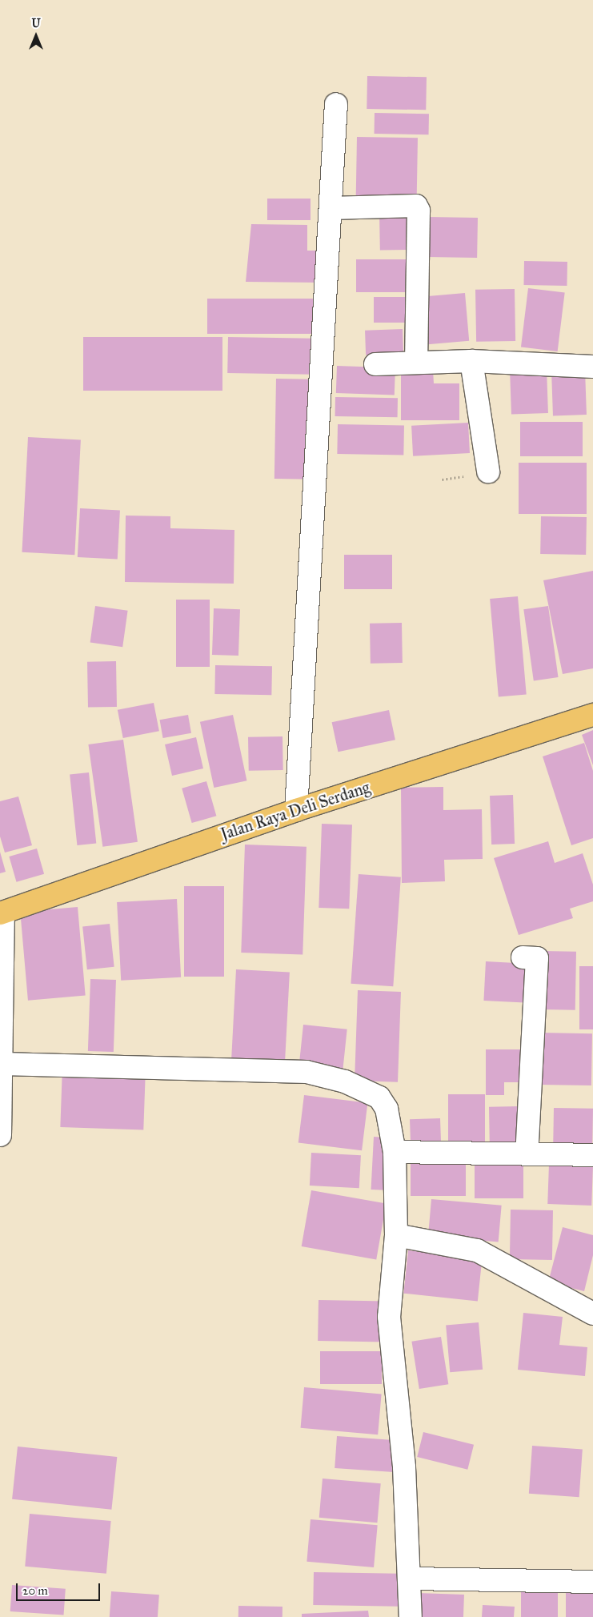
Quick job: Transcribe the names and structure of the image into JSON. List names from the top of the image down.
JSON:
{
  "streets": {
    "main road": ["Jalan Raya Deli Serdang"]
  },
  "scale_bar": "20 m",
  "north": "top"
}
